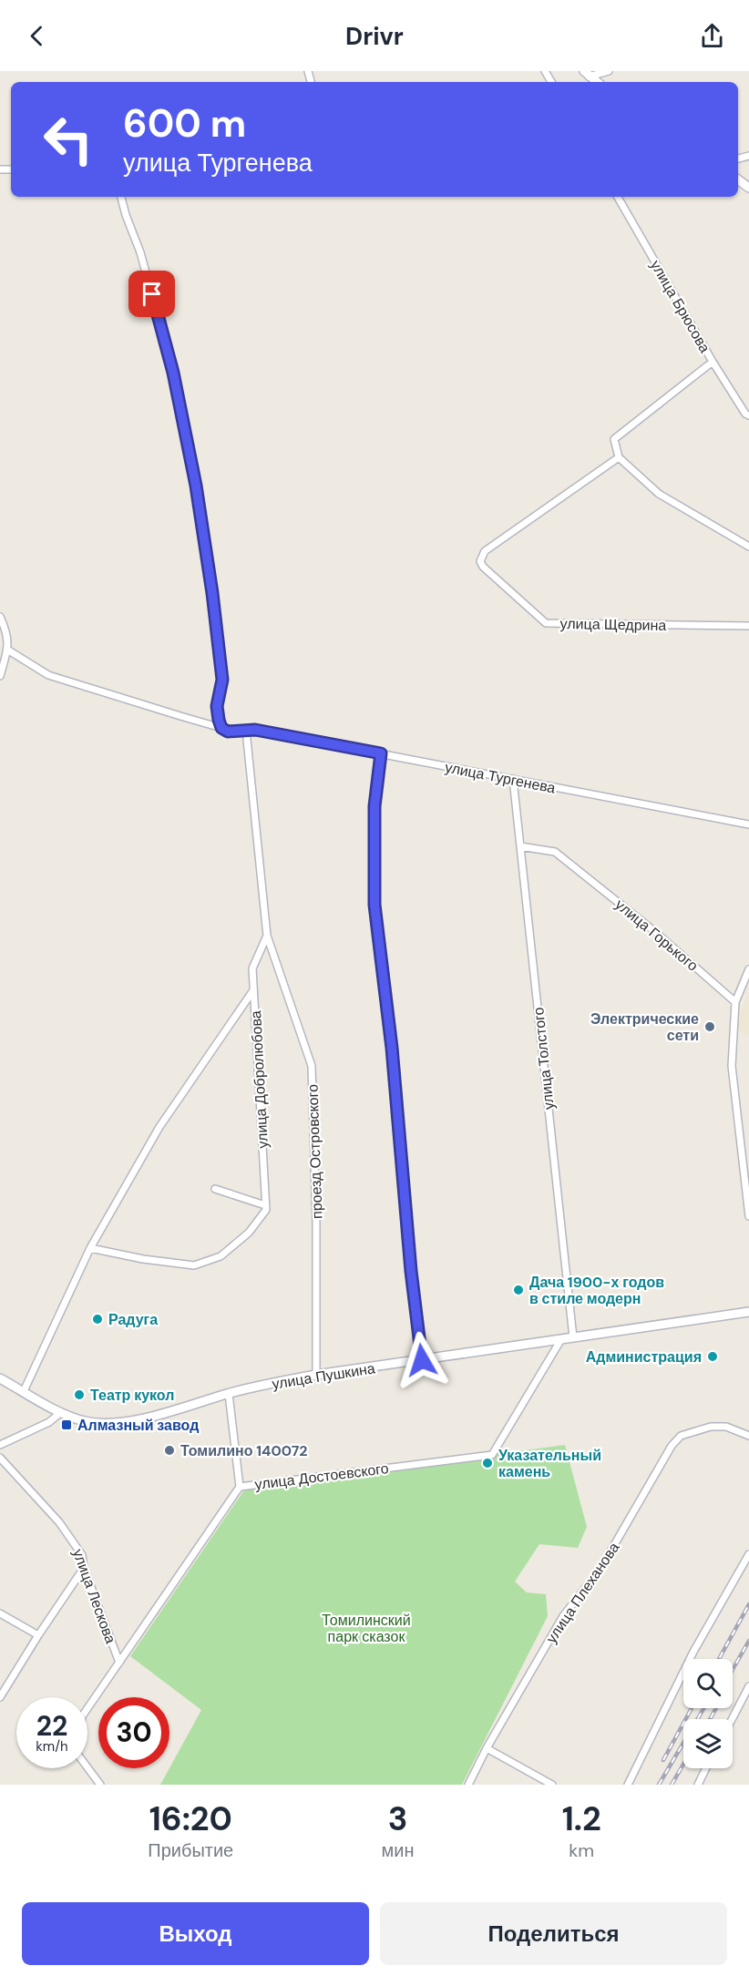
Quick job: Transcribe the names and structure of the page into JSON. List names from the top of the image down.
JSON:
{
  "streets": {
    "main road": ["улица Пушкина"],
    "street": [
      "улица Брюсова",
      "улица Щедрина",
      "улица Тургенева",
      "улица Горького",
      "улица Толстого",
      "улица Добролюбова",
      "проезд Островского",
      "улица Достоевского",
      "улица Плеханова",
      "улица Лескова"
    ]
  },
  "crossings": [
    ["улица Тургенева", "улица Толстого"],
    ["улица Тургенева", "проезд Островского"],
    ["улица Горького", "улица Толстого"],
    ["улица Толстого", "улица Пушкина"],
    ["улица Добролюбова", "улица Пушкина"],
    ["проезд Островского", "улица Пушкина"],
    ["улица Пушкина", "улица Достоевского"],
    ["улица Достоевского", "улица Лескова"]
  ],
  "parks": ["Томилинский парк сказок"],
  "places": {
    "other": [
      "Электрические сети",
      "Дача 1900-х годов в стиле модерн",
      "Радуга",
      "Администрация",
      "Театр кукол",
      "Томилино 140072",
      "Указательный камень"
    ],
    "transit": ["Алмазный завод"]
  },
  "page": {
    "header": "Drivr",
    "turn": ["600 m", "улица Тургенева"],
    "speed": "22 km/h",
    "limit": "30",
    "eta": [
      "16:20",
      "Прибытие",
      "3",
      "мин",
      "1.2",
      "km"
    ],
    "buttons": ["Выход", "Поделиться"]
  }
}
